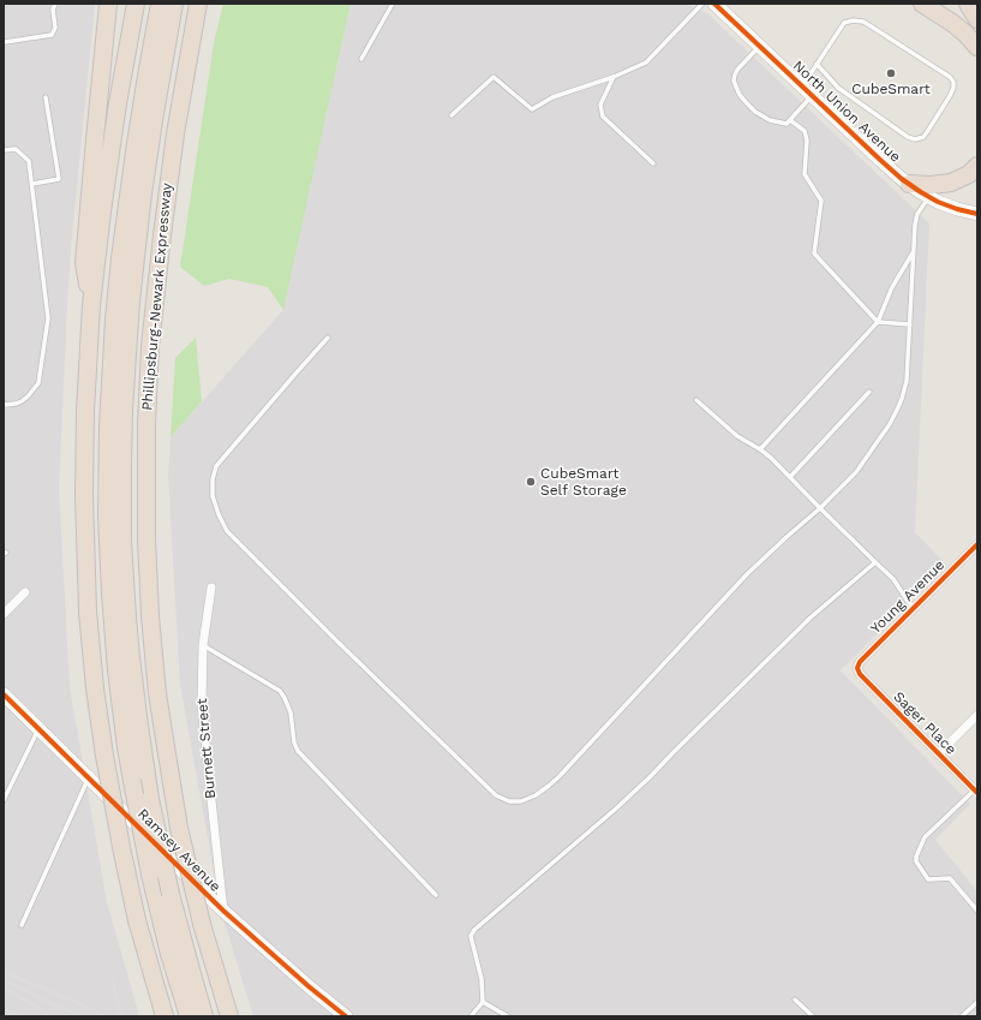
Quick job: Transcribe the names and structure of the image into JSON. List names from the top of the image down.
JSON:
{
  "streets": {
    "highway": ["Phillipsburg-Newark Expressway"],
    "street": [
      "North Union Avenue",
      "Young Avenue",
      "Sager Place",
      "Burnett Street",
      "Ramsey Avenue"
    ]
  },
  "crossings": [
    ["Young Avenue", "Sager Place"],
    ["Burnett Street", "Ramsey Avenue"]
  ],
  "places": ["CubeSmart", "CubeSmart Self Storage"]
}
